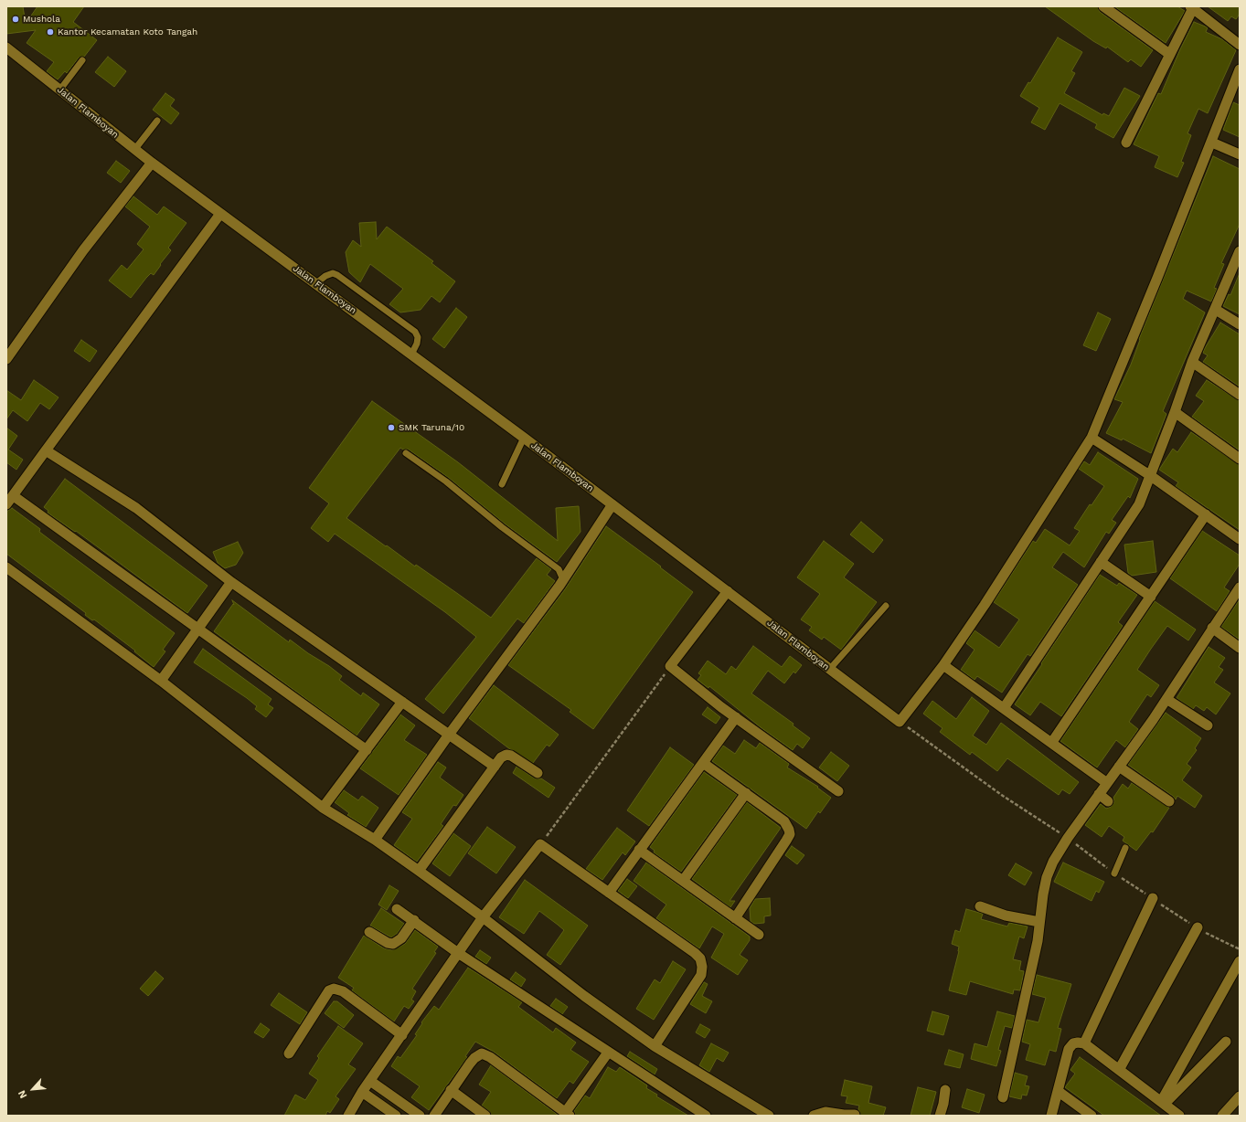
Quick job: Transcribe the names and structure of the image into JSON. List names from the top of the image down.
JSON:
{
  "streets": {
    "street": ["Jalan Flamboyan"]
  },
  "places": ["Mushola", "Kantor Kecamatan Koto Tangah", "SMK Taruna/10"],
  "north": "bottom left"
}
